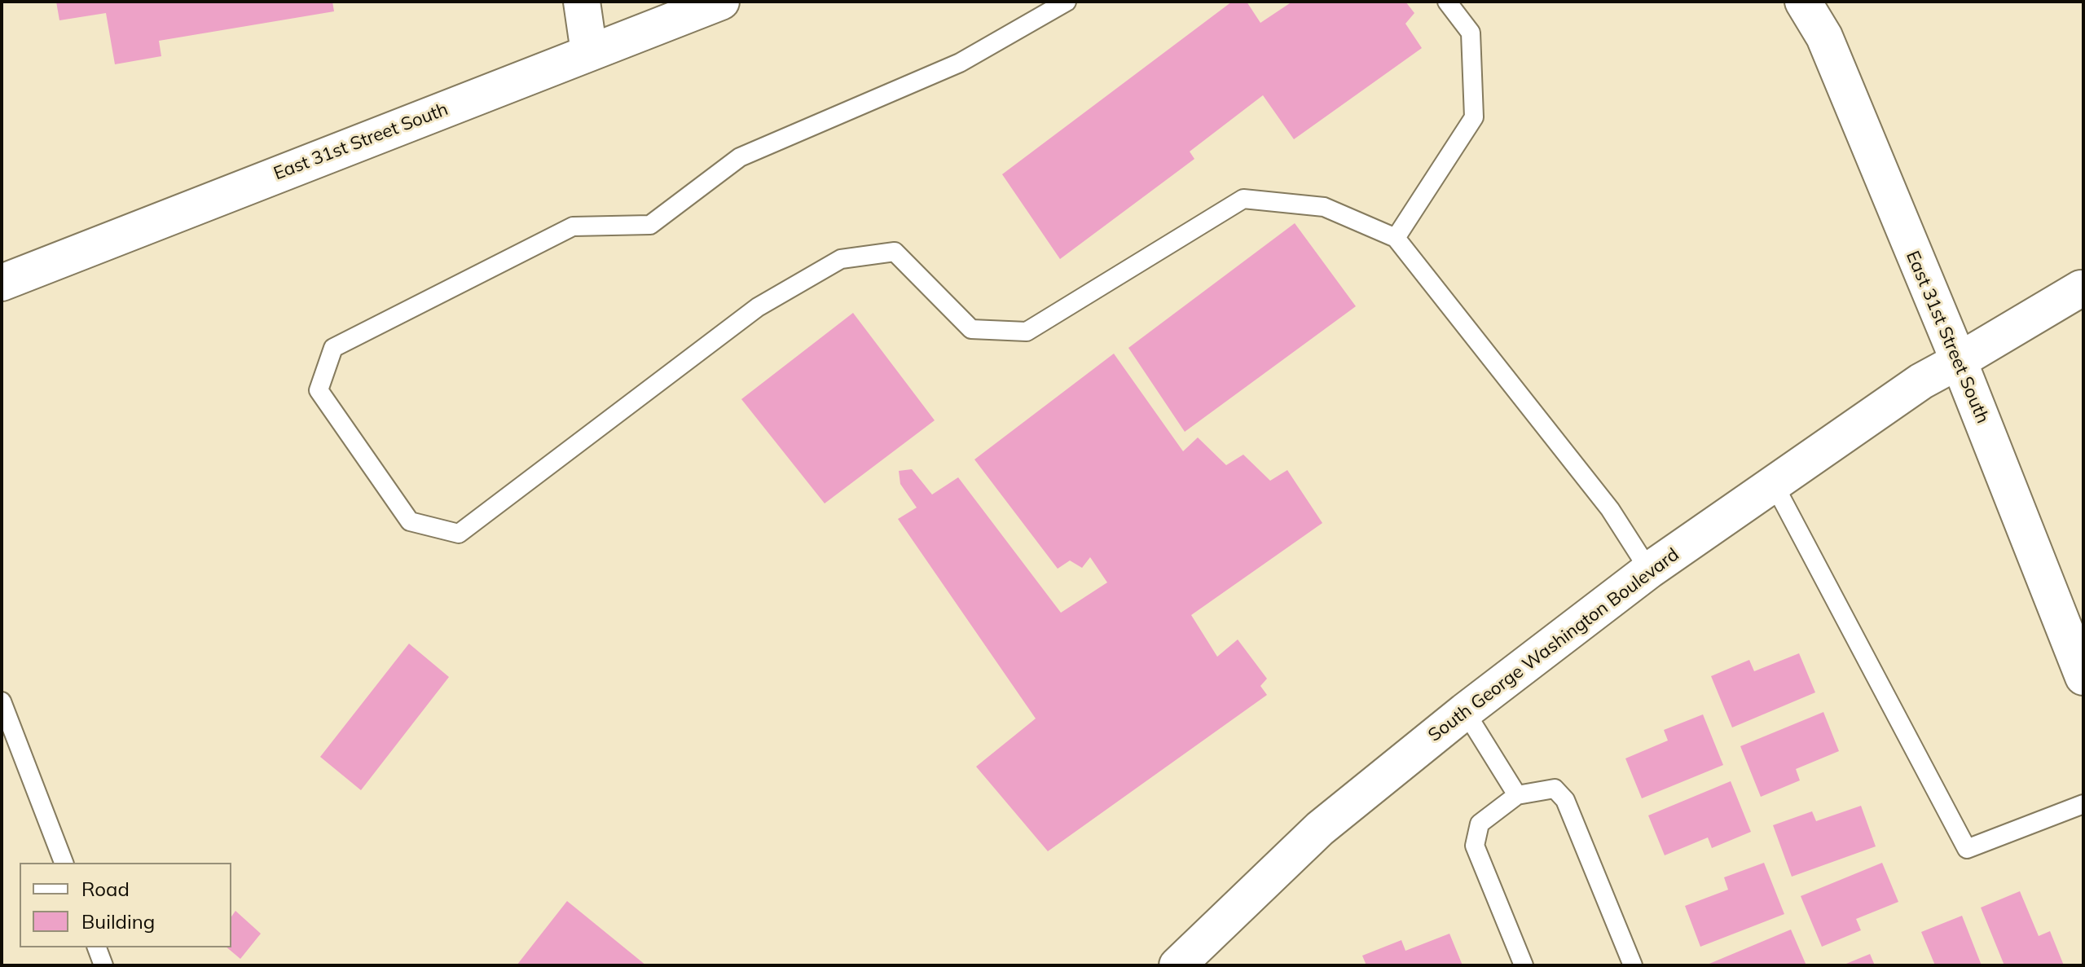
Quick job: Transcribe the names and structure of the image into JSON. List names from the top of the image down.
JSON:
{
  "streets": {
    "street": ["East 31st Street South", "South George Washington Boulevard"]
  },
  "crossings": [
    ["East 31st Street South", "South George Washington Boulevard"]
  ],
  "legend": ["Road", "Building"]
}
